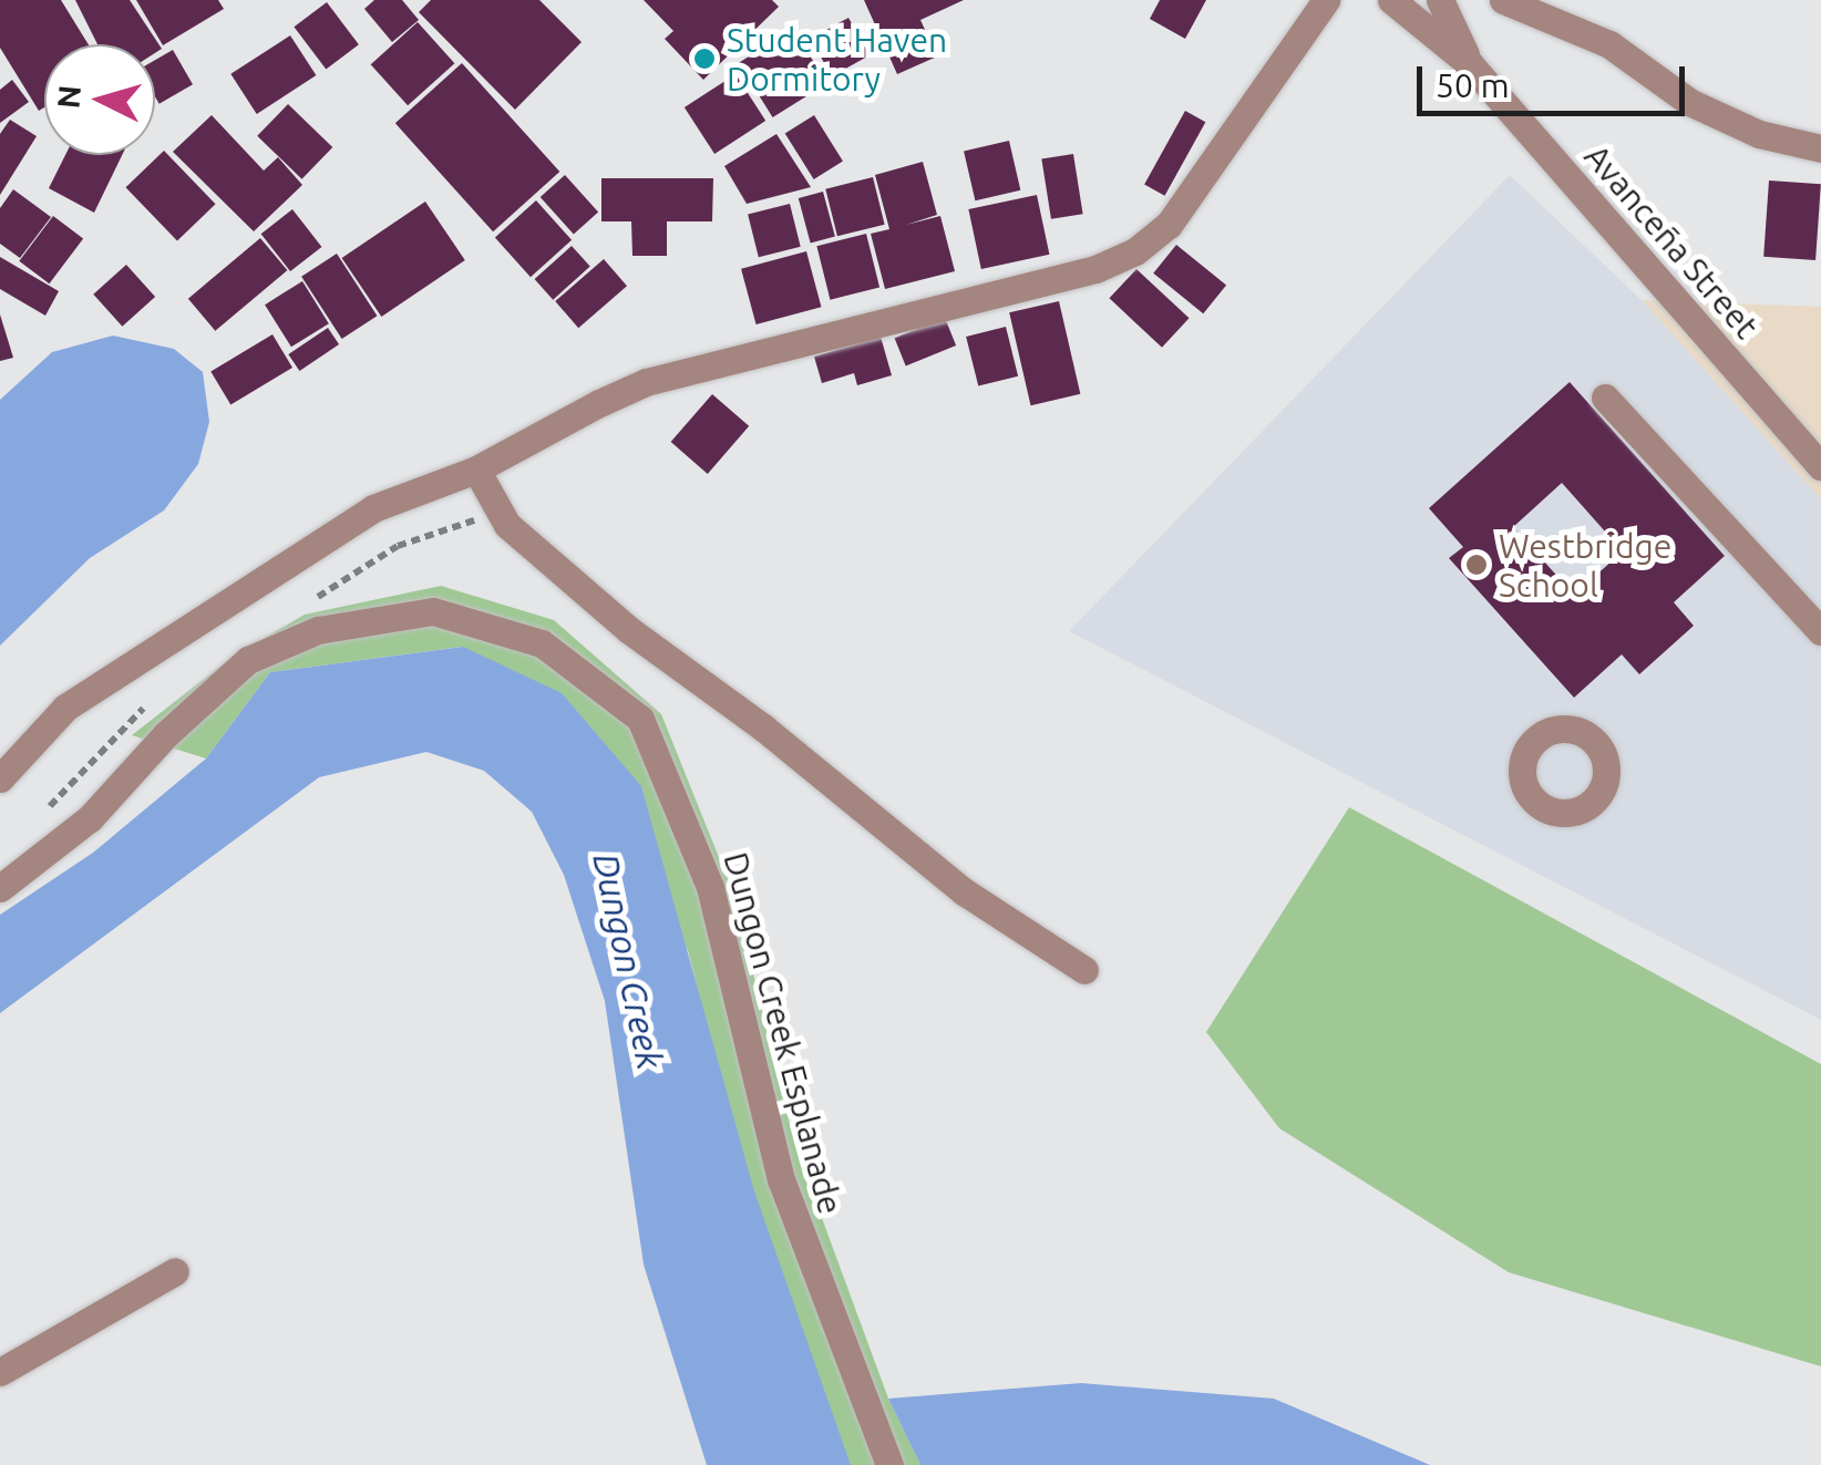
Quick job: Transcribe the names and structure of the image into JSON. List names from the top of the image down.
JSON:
{
  "streets": {
    "street": ["Avanceña Street", "Dungon Creek Esplanade"]
  },
  "water": ["Dungon Creek"],
  "places": ["Student Haven Dormitory", "Westbridge School"],
  "scale_bar": "50 m",
  "north": "left"
}
